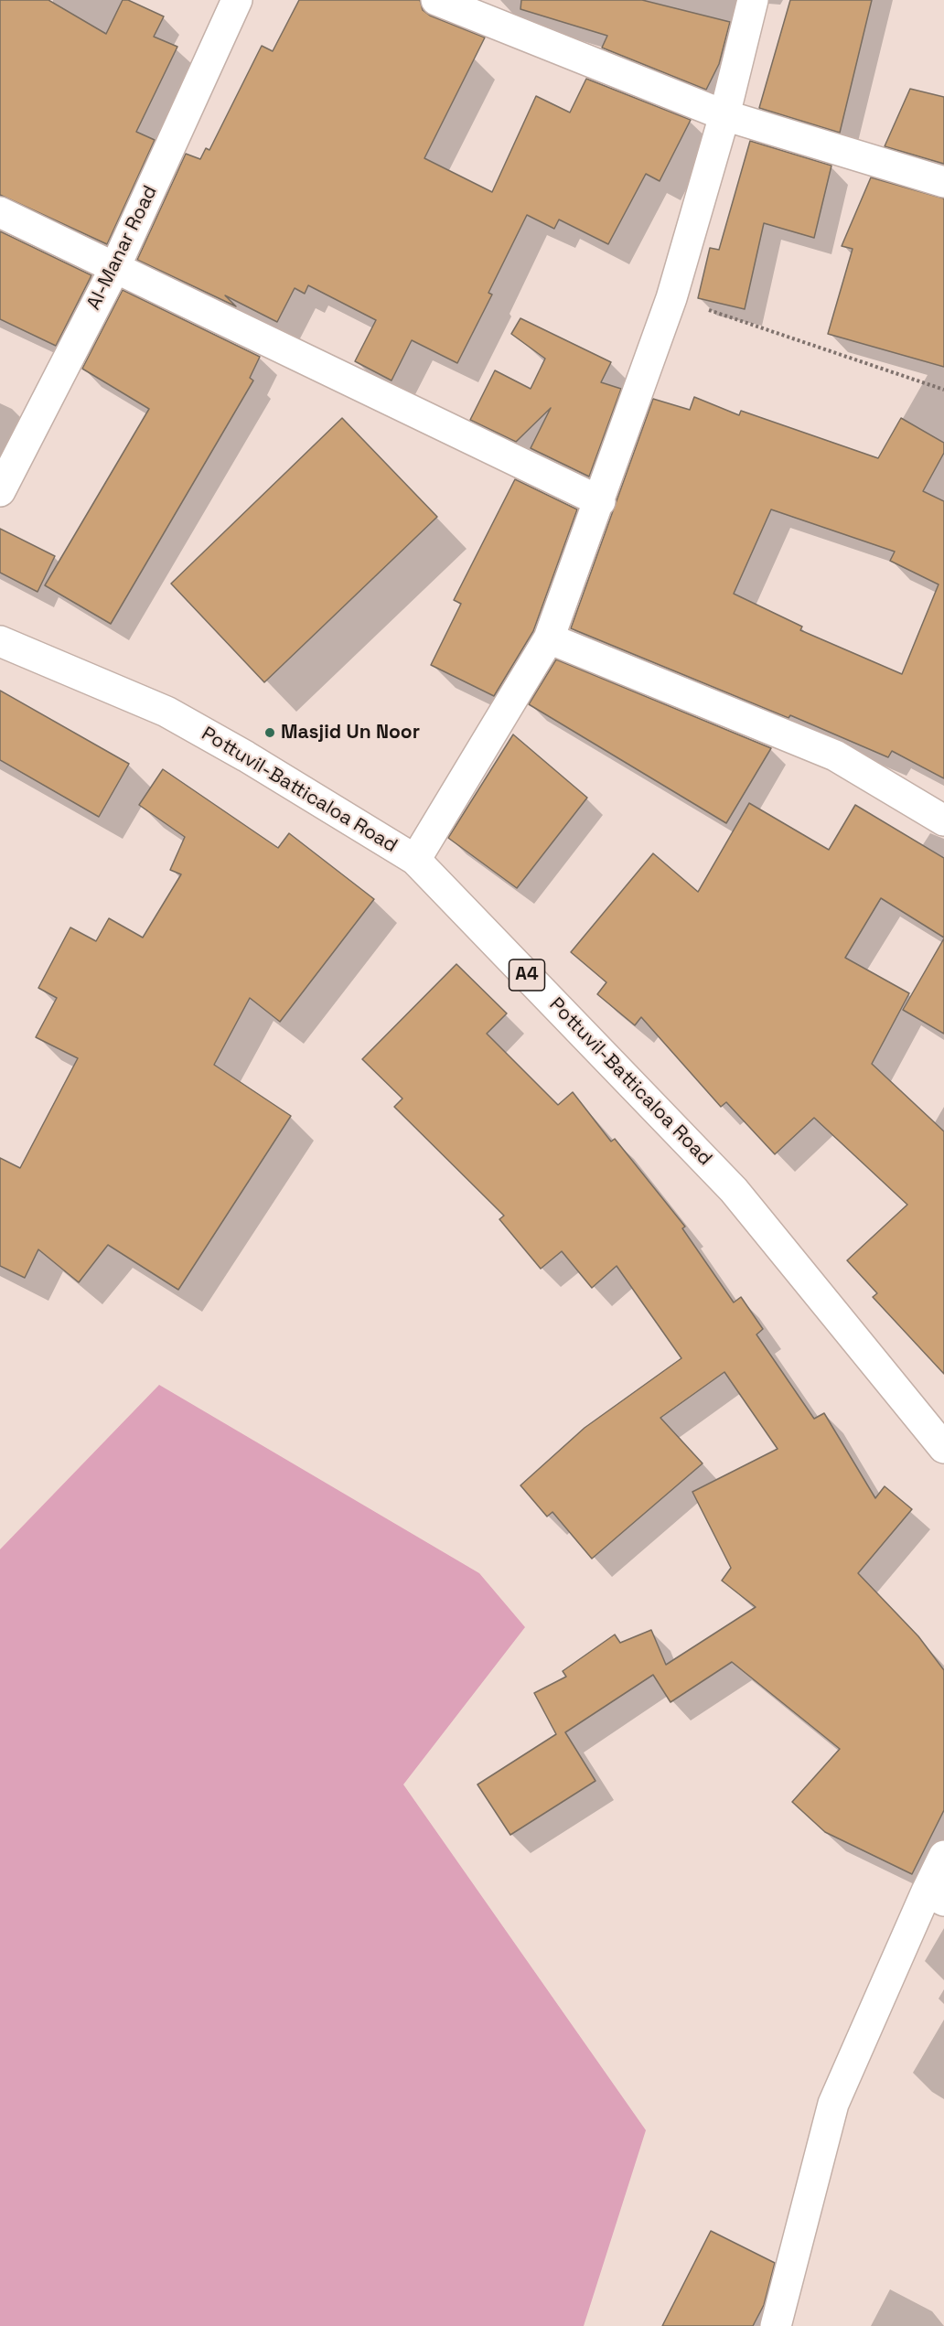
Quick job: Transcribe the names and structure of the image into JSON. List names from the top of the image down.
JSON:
{
  "streets": {
    "main road": ["Al-Manar Road", "Pottuvil-Batticaloa Road", "A4"]
  },
  "places": ["Masjid Un Noor"]
}
